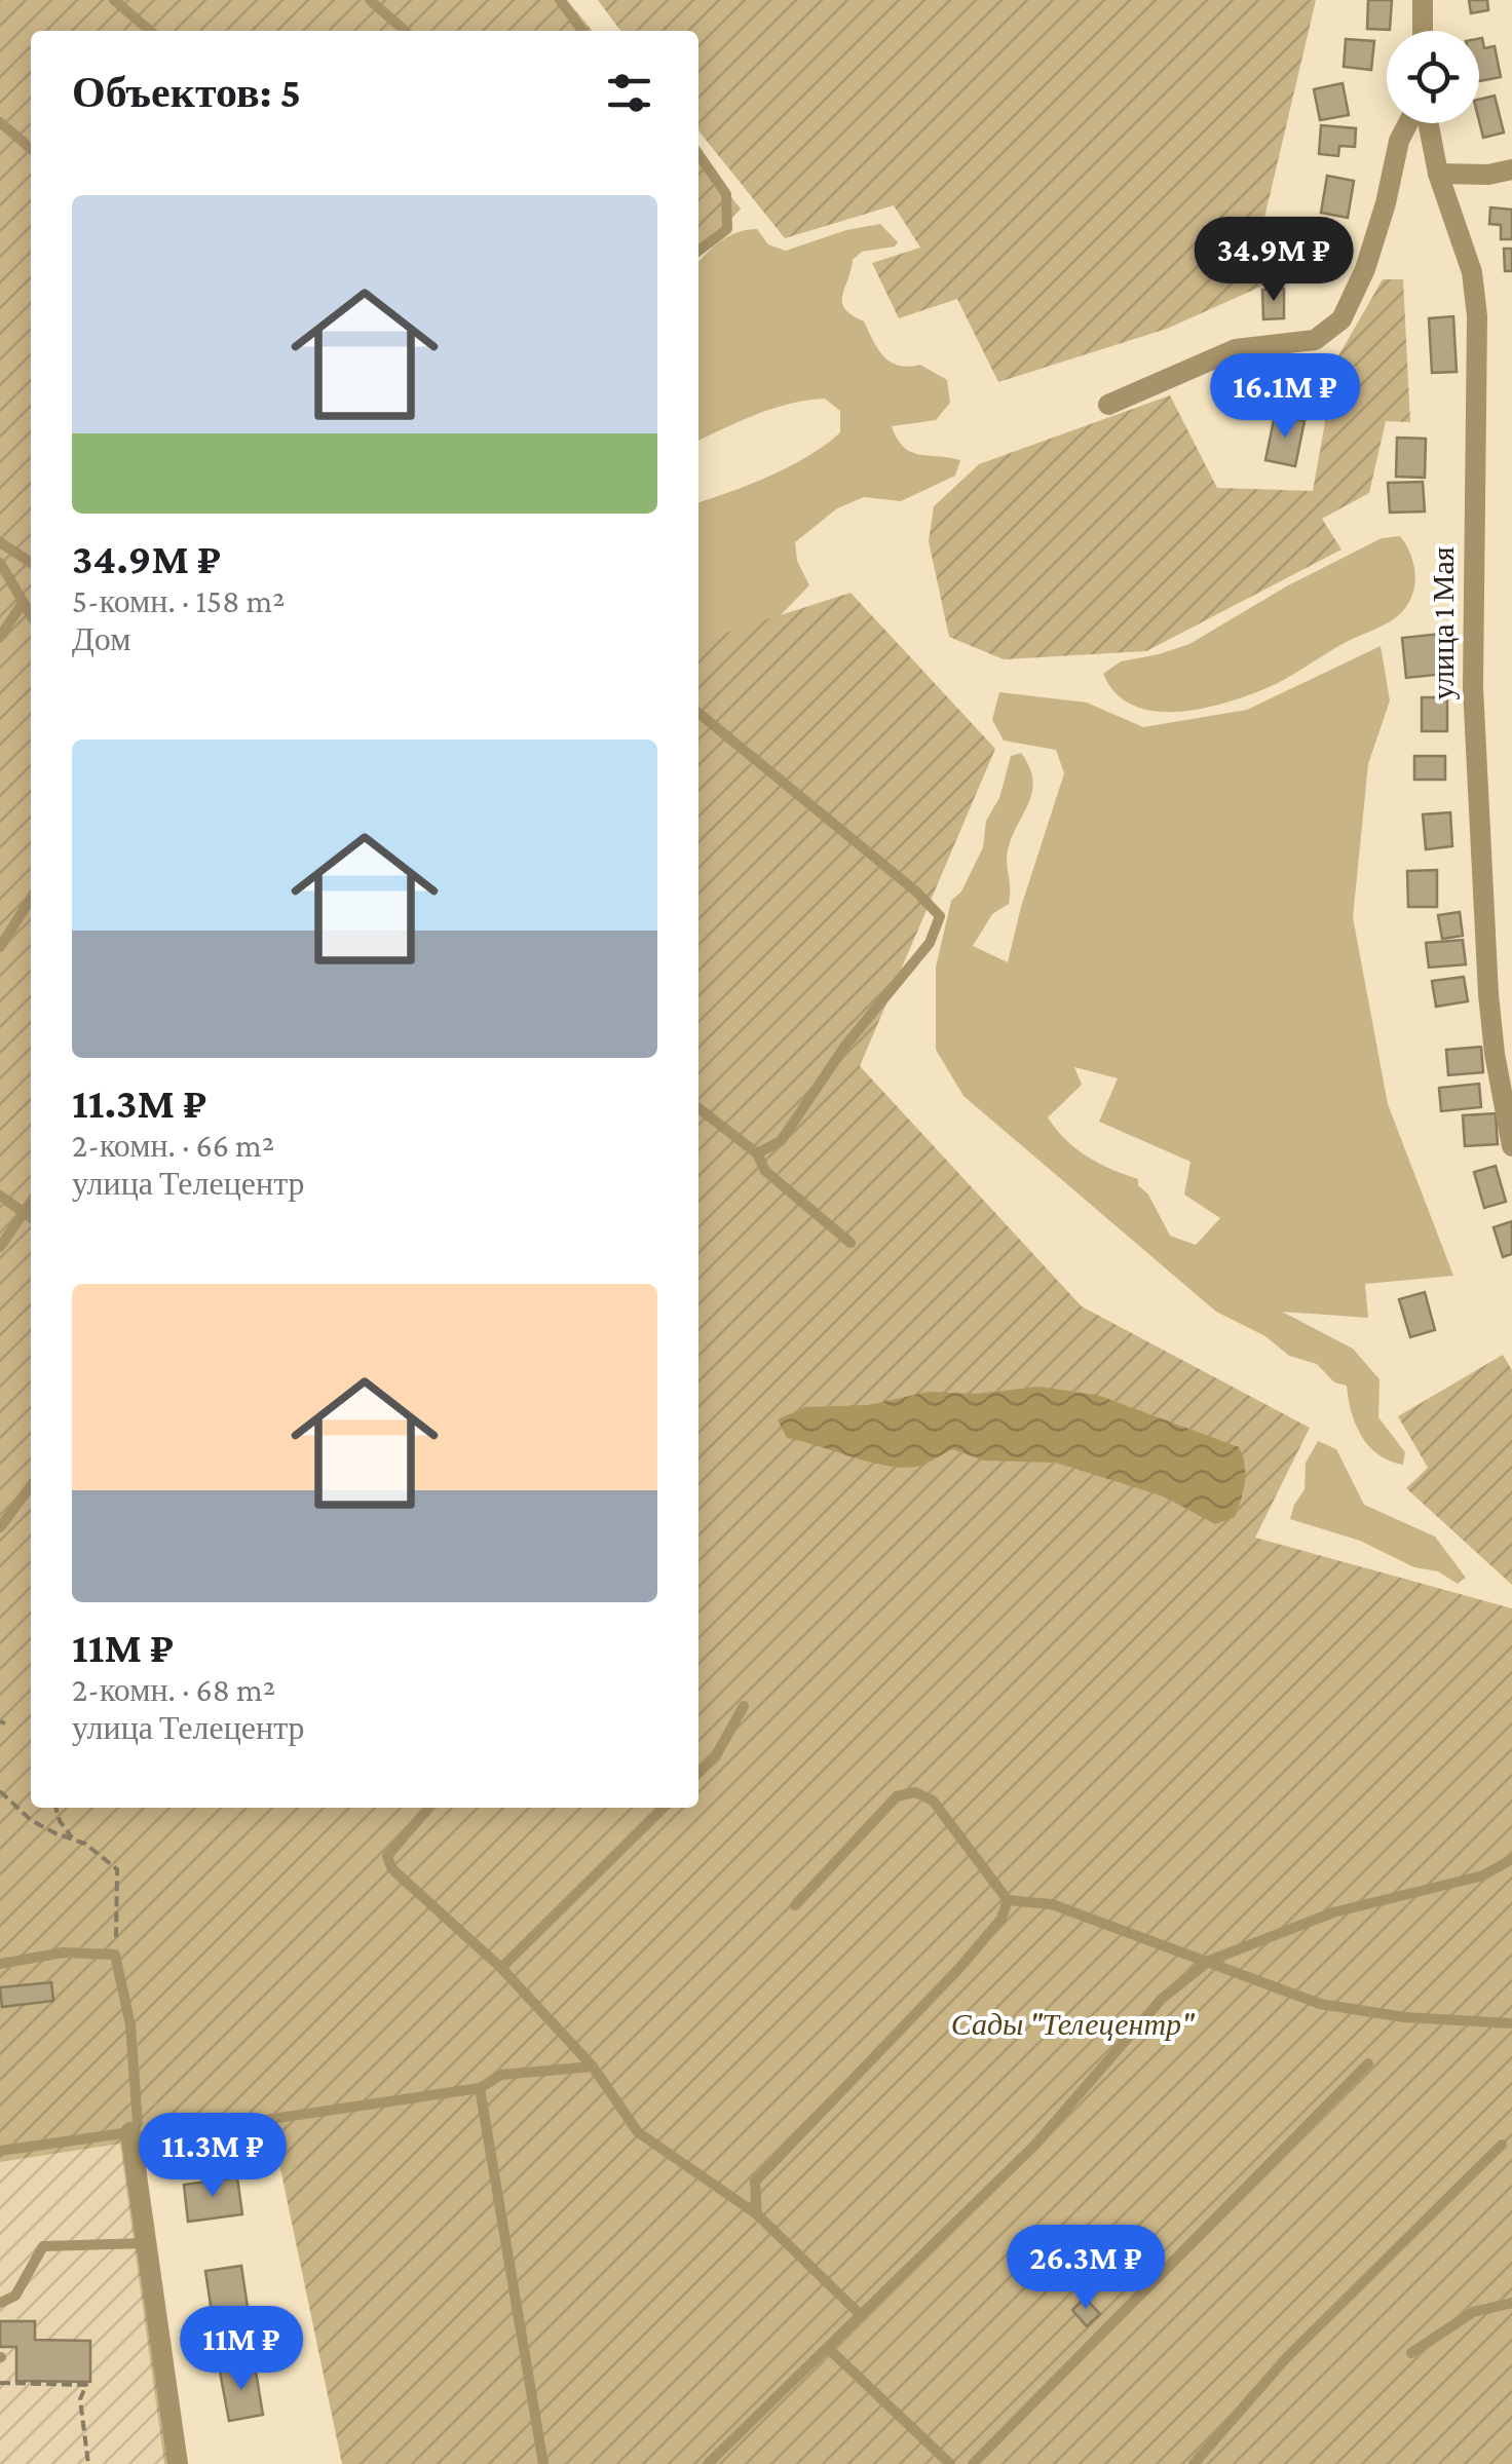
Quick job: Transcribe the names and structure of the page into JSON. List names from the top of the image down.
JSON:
{
  "streets": {
    "street": ["улица 1 Мая"]
  },
  "parks": ["Сады \"Телецентр\""],
  "page": {
    "heading": "Объектов: 5",
    "list": [
      {
        "name": "34.9M ₽",
        "note": "5-комн. · 158 m² · Дом"
      },
      {
        "name": "11.3M ₽",
        "note": "2-комн. · 66 m² · улица Телецентр"
      },
      {
        "name": "11M ₽",
        "note": "2-комн. · 68 m² · улица Телецентр"
      }
    ],
    "price": [
      "34.9M ₽",
      "16.1M ₽",
      "11.3M ₽",
      "26.3M ₽",
      "11M ₽"
    ]
  }
}
